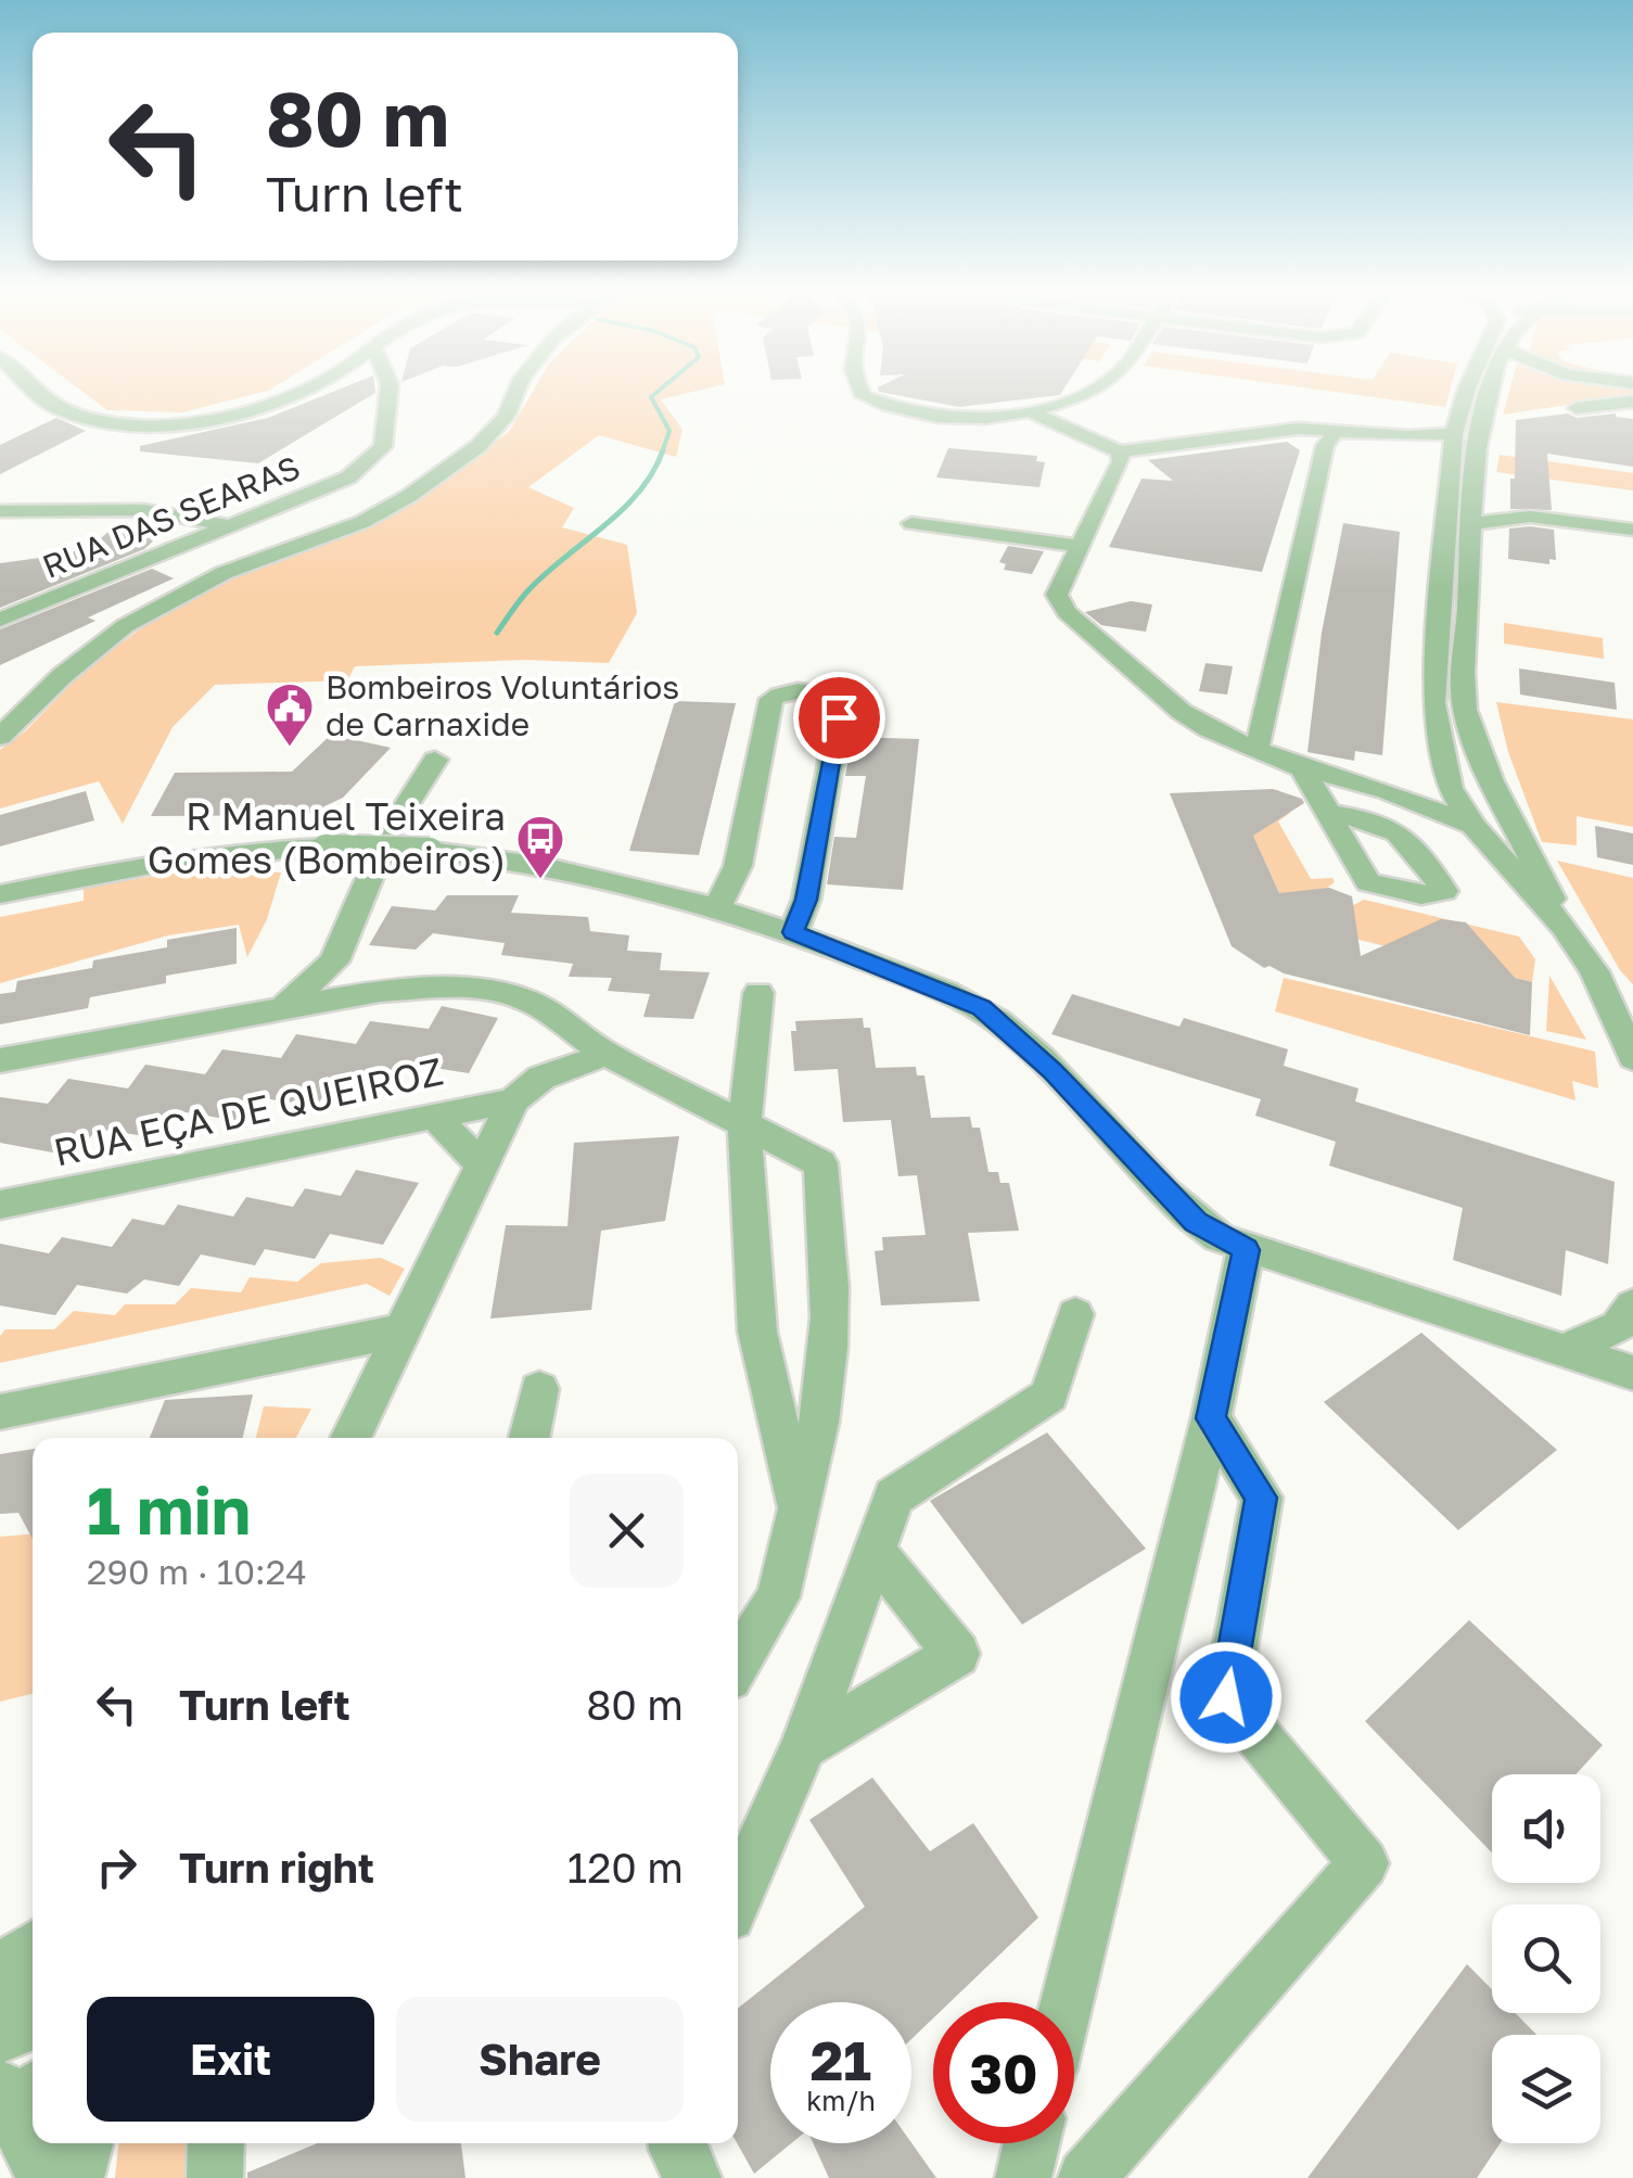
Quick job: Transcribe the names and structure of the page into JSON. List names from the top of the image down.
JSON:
{
  "streets": {
    "street": ["RUA DAS SEARAS", "RUA EÇA DE QUEIROZ"]
  },
  "places": {
    "public building": ["Bombeiros Voluntários de Carnaxide"],
    "bus stop": ["R Manuel Teixeira Gomes (Bombeiros)"]
  },
  "page": {
    "turn": ["80 m", "Turn left"],
    "heading": ["1 min", "290 m · 10:24"],
    "list": [
      {
        "name": "Turn left",
        "value": "80 m"
      },
      {
        "name": "Turn right",
        "value": "120 m"
      }
    ],
    "buttons": ["Exit", "Share"],
    "speed": "21 km/h",
    "limit": "30"
  }
}
